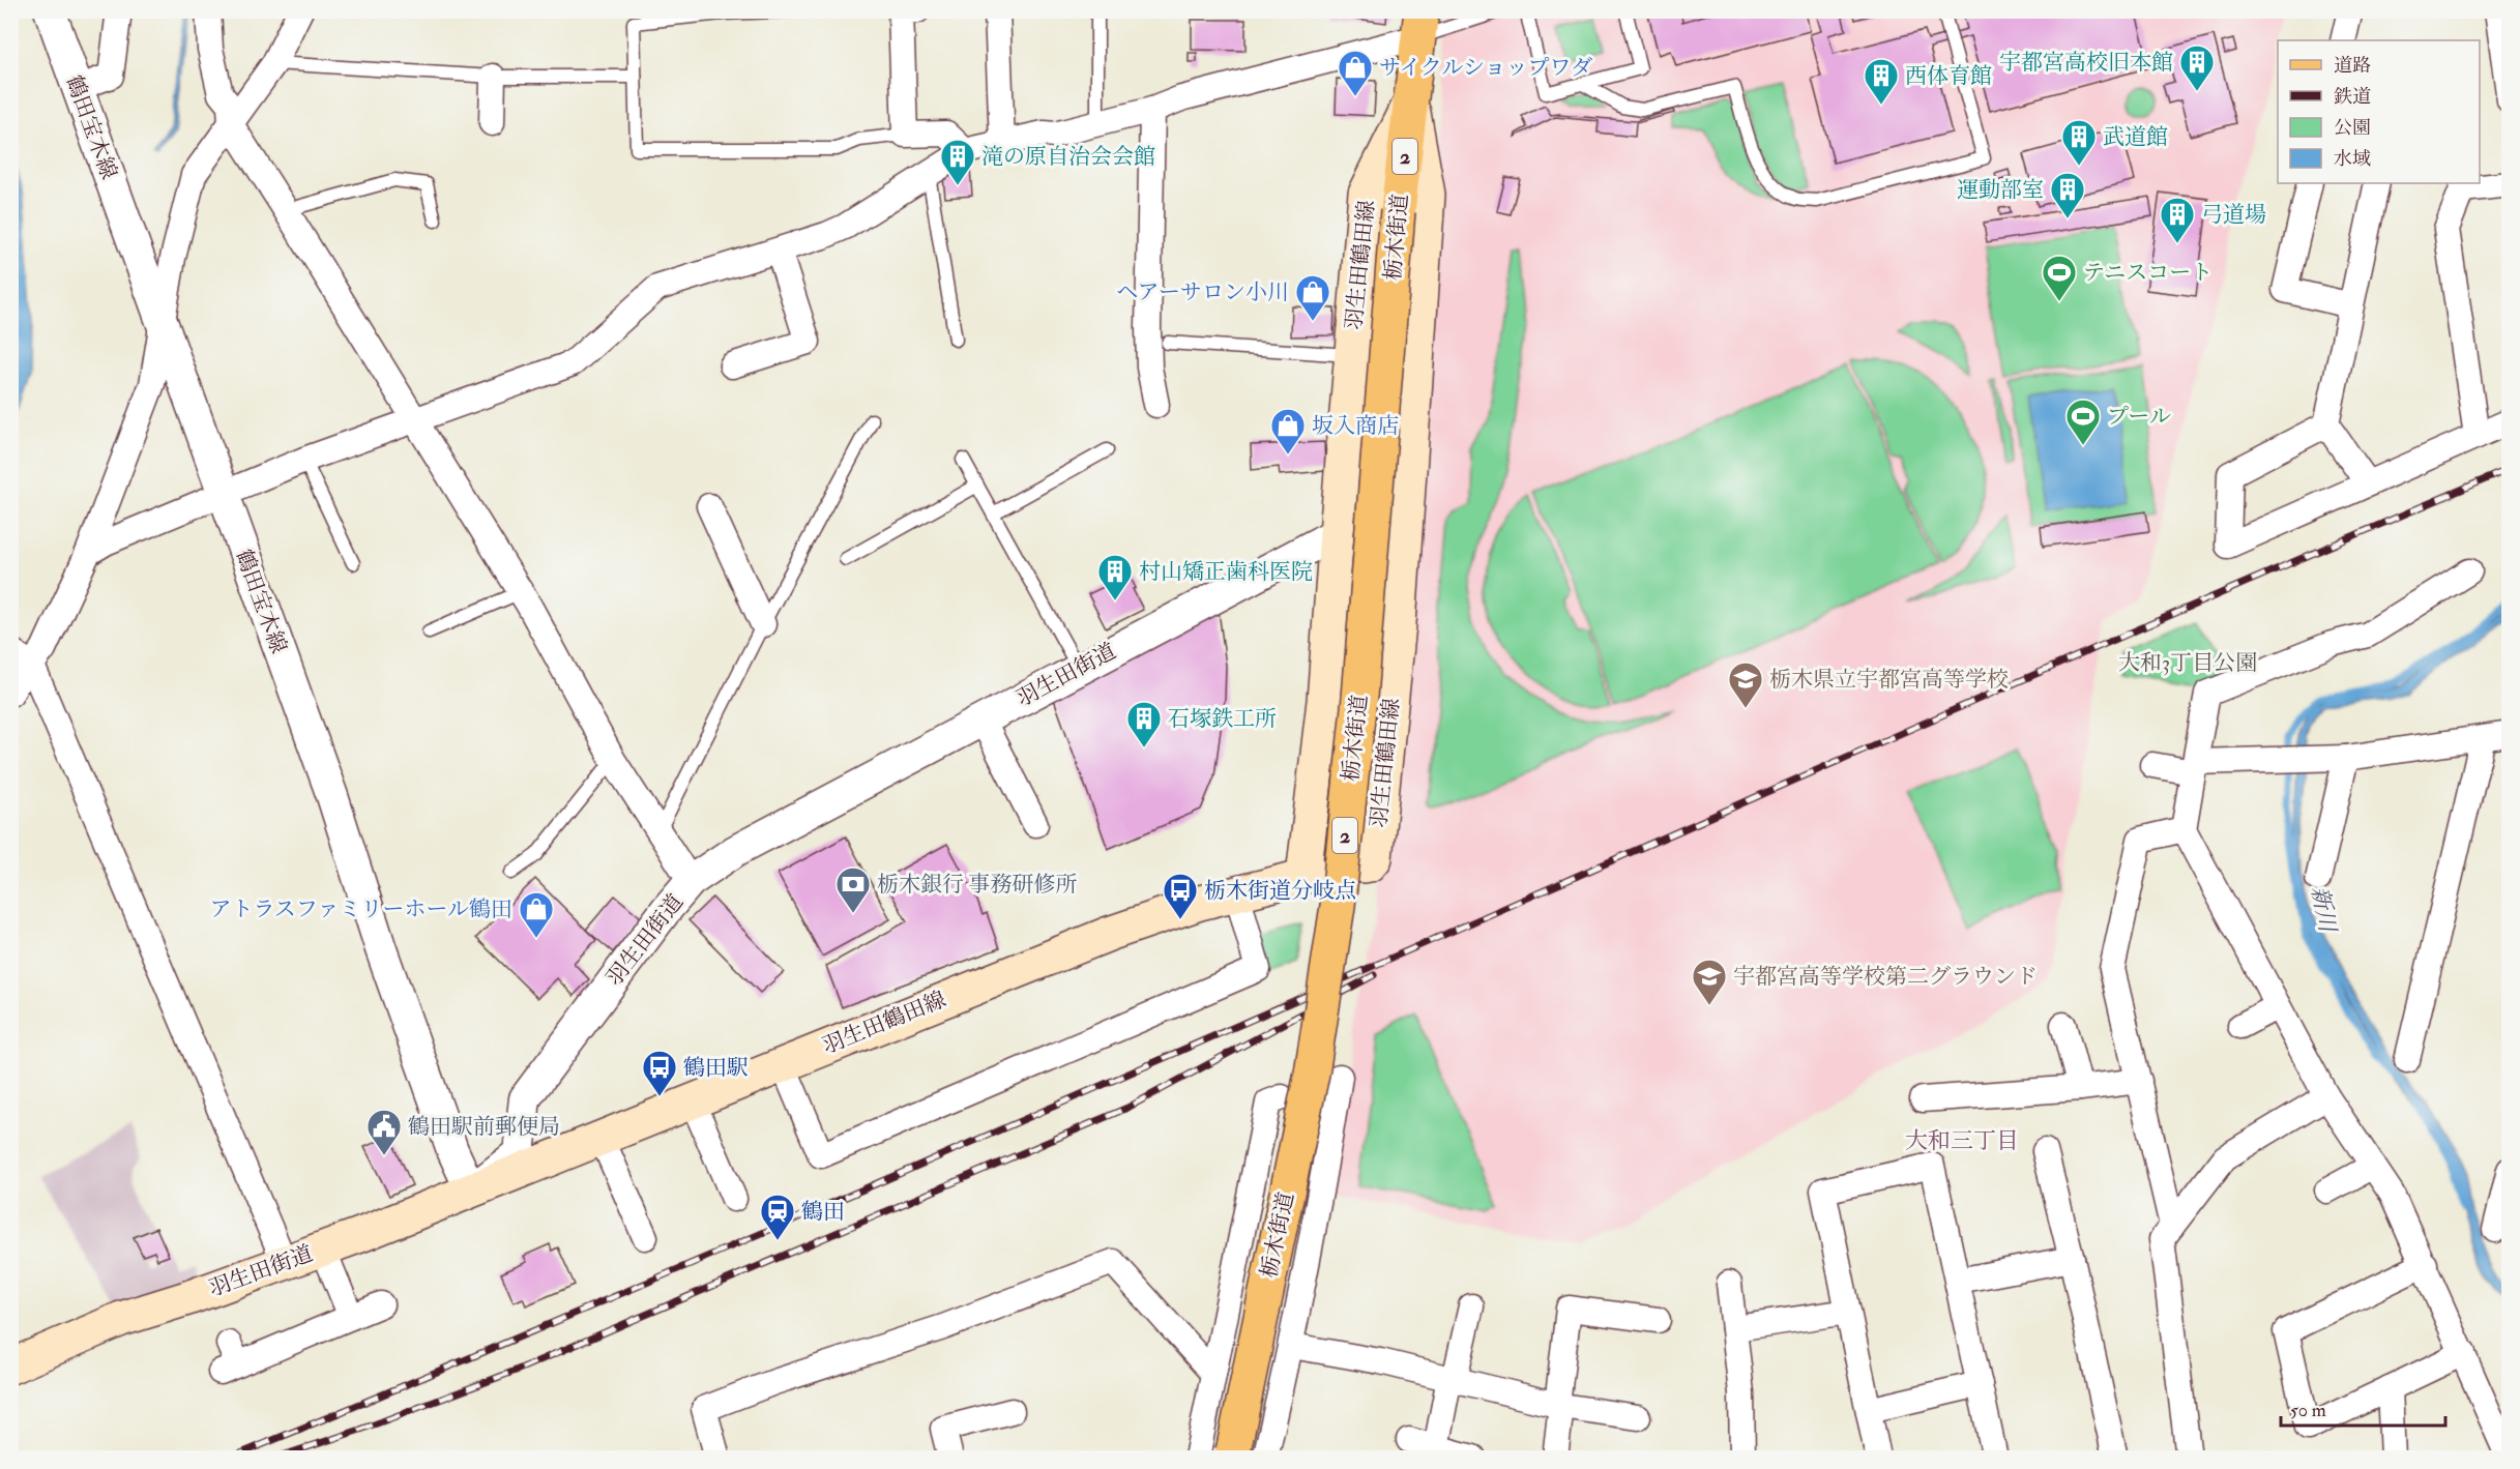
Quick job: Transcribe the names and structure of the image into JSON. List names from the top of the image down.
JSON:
{
  "streets": {
    "main road": [
      "2",
      "栃木街道",
      "羽生田鶴田線",
      "羽生田街道"
    ],
    "street": ["鶴田宝木線"]
  },
  "crossings": [
    ["鶴田宝木線", "羽生田鶴田線"],
    ["鶴田宝木線", "羽生田街道"],
    ["栃木街道", "羽生田鶴田線"],
    ["羽生田鶴田線", "羽生田街道"]
  ],
  "districts": ["大和三丁目"],
  "water": ["新川"],
  "parks": ["大和3丁目公園"],
  "places": {
    "building": [
      "宇都宮高校旧本館",
      "西体育館",
      "武道館",
      "滝の原自治会会館",
      "運動部室",
      "弓道場",
      "村山矯正歯科医院",
      "石塚鉄工所"
    ],
    "shop": [
      "サイクルショップワダ",
      "ヘアーサロン小川",
      "坂入商店",
      "アトラスファミリーホール鶴田"
    ],
    "sports": ["テニスコート", "プール"],
    "school or university": ["栃木県立宇都宮高等学校", "宇都宮高等学校第二グラウンド"],
    "bank": ["栃木銀行 事務研修所"],
    "bus stop": ["栃木街道分岐点", "鶴田駅"],
    "public building": ["鶴田駅前郵便局"],
    "station": ["鶴田"]
  },
  "legend": [
    "道路",
    "鉄道",
    "公園",
    "水域"
  ],
  "scale_bar": "50 m"
}
